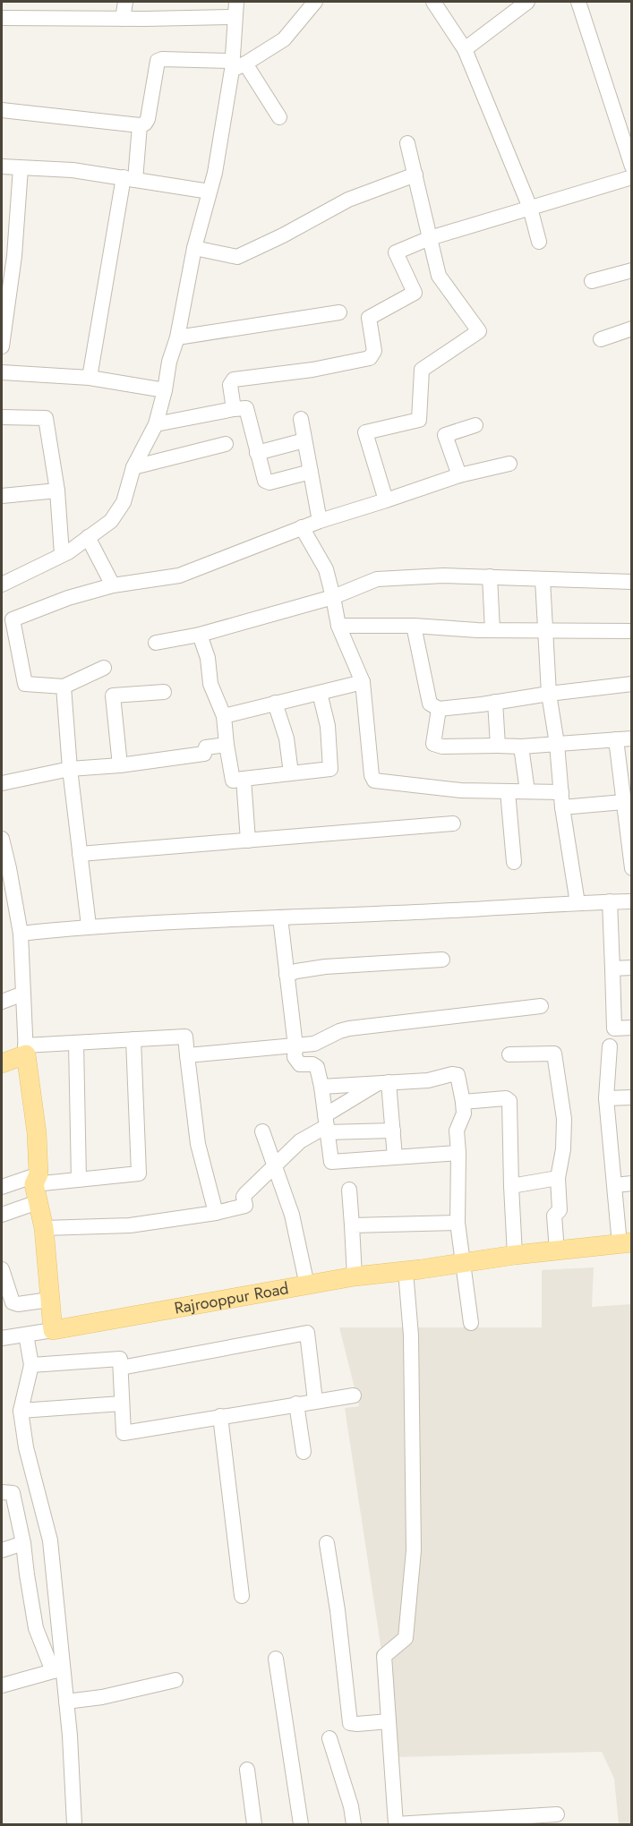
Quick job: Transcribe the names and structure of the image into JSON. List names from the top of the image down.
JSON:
{
  "streets": {
    "main road": ["Rajrooppur Road"]
  }
}
